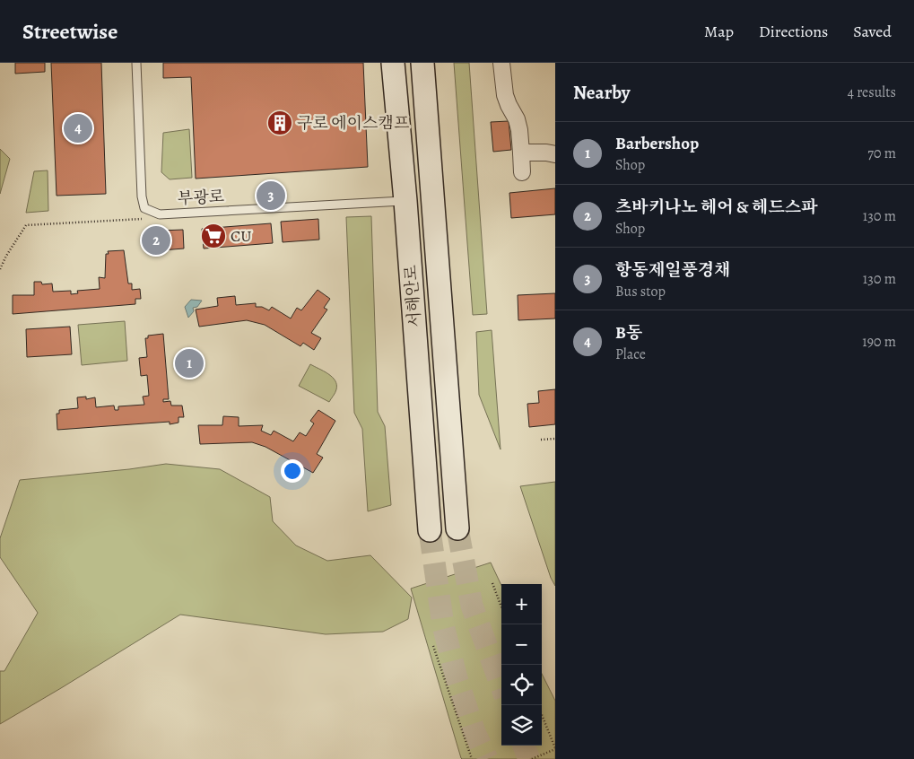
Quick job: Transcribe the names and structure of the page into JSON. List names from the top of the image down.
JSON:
{
  "streets": {
    "main road": ["서해안로"],
    "lane": ["부광로"]
  },
  "crossings": [
    ["부광로", "서해안로"]
  ],
  "places": {
    "building": ["구로 에이스캠프"],
    "supermarket": ["CU"]
  },
  "page": {
    "header": "Streetwise",
    "nav": ["Map", "Directions", "Saved"],
    "heading": ["Nearby", "4 results"],
    "pins": [
      "4",
      "3",
      "2",
      "1"
    ],
    "list": [
      {
        "mark": "1",
        "name": "Barbershop",
        "note": "Shop",
        "value": "70 m"
      },
      {
        "mark": "2",
        "name": "츠바키나노 헤어 & 헤드스파",
        "note": "Shop",
        "value": "130 m"
      },
      {
        "mark": "3",
        "name": "항동제일풍경채",
        "note": "Bus stop",
        "value": "130 m"
      },
      {
        "mark": "4",
        "name": "B동",
        "note": "Place",
        "value": "190 m"
      }
    ],
    "map_buttons": ["+", "−"]
  }
}
